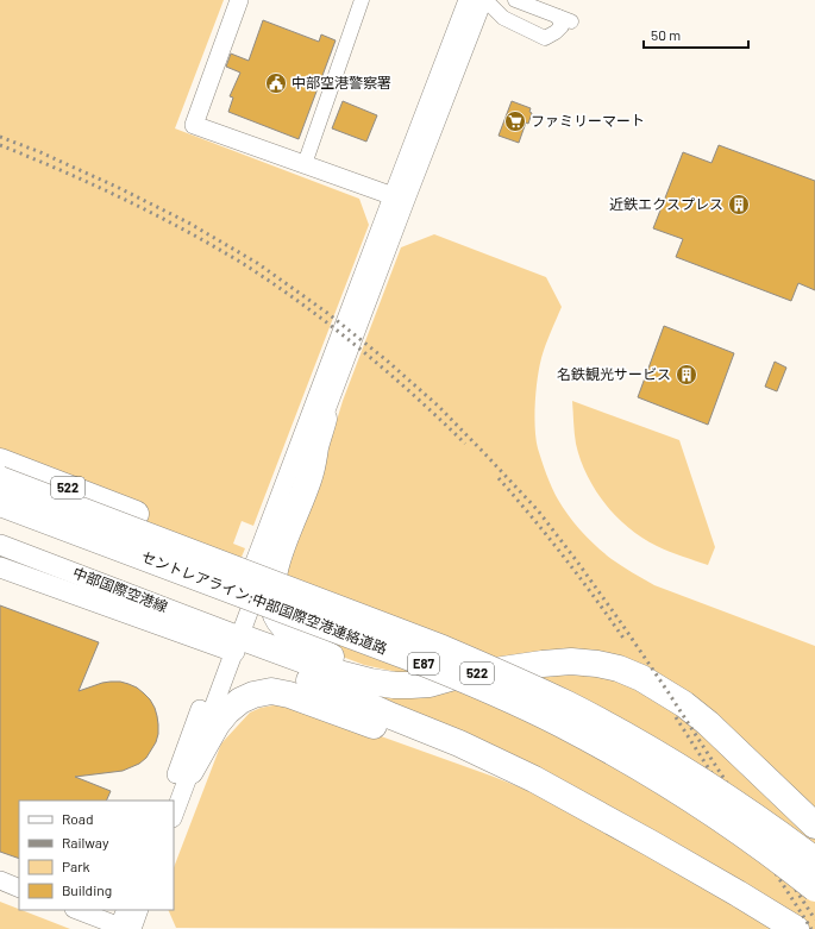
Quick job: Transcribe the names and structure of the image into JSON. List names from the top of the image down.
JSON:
{
  "streets": {
    "highway": ["522", "セントレアライン;中部国際空港連絡道路", "E87"],
    "main road": ["中部国際空港線"]
  },
  "crossings": [
    ["522", "中部国際空港線"],
    ["522", "セントレアライン;中部国際空港連絡道路"]
  ],
  "places": {
    "public building": ["中部空港警察署"],
    "supermarket": ["ファミリーマート"],
    "building": ["近鉄エクスプレス", "名鉄観光サービス"]
  },
  "legend": [
    "Road",
    "Railway",
    "Park",
    "Building"
  ],
  "scale_bar": "50 m"
}
